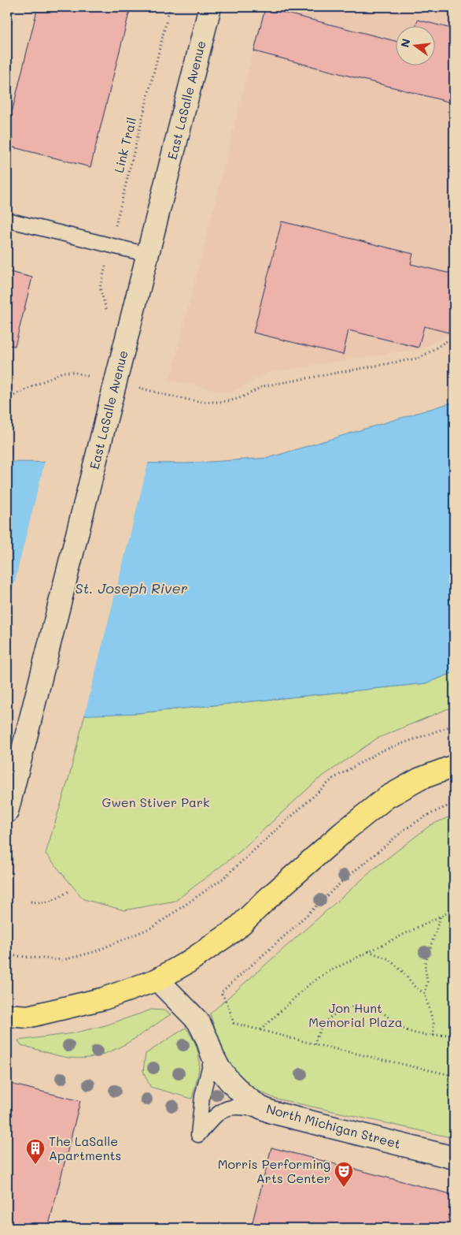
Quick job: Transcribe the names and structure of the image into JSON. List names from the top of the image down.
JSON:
{
  "streets": {
    "street": ["East LaSalle Avenue", "North Michigan Street"],
    "path": ["Link Trail"]
  },
  "water": ["St. Joseph River"],
  "parks": ["Gwen Stiver Park", "Jon Hunt Memorial Plaza"],
  "places": {
    "building": ["The LaSalle Apartments"],
    "theatre": ["Morris Performing Arts Center"]
  },
  "north": "left"
}
